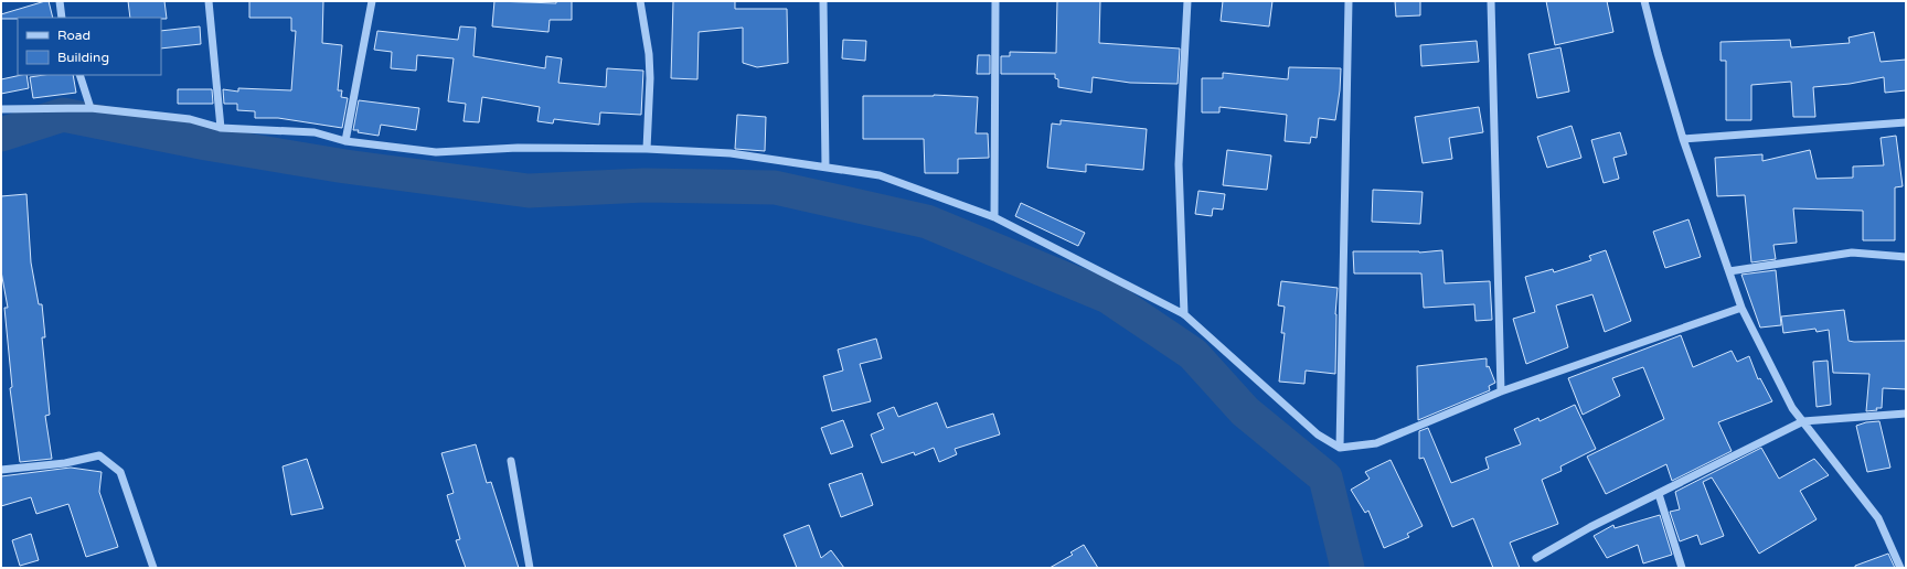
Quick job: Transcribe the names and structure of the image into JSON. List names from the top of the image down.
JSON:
{
  "legend": ["Road", "Building"]
}
